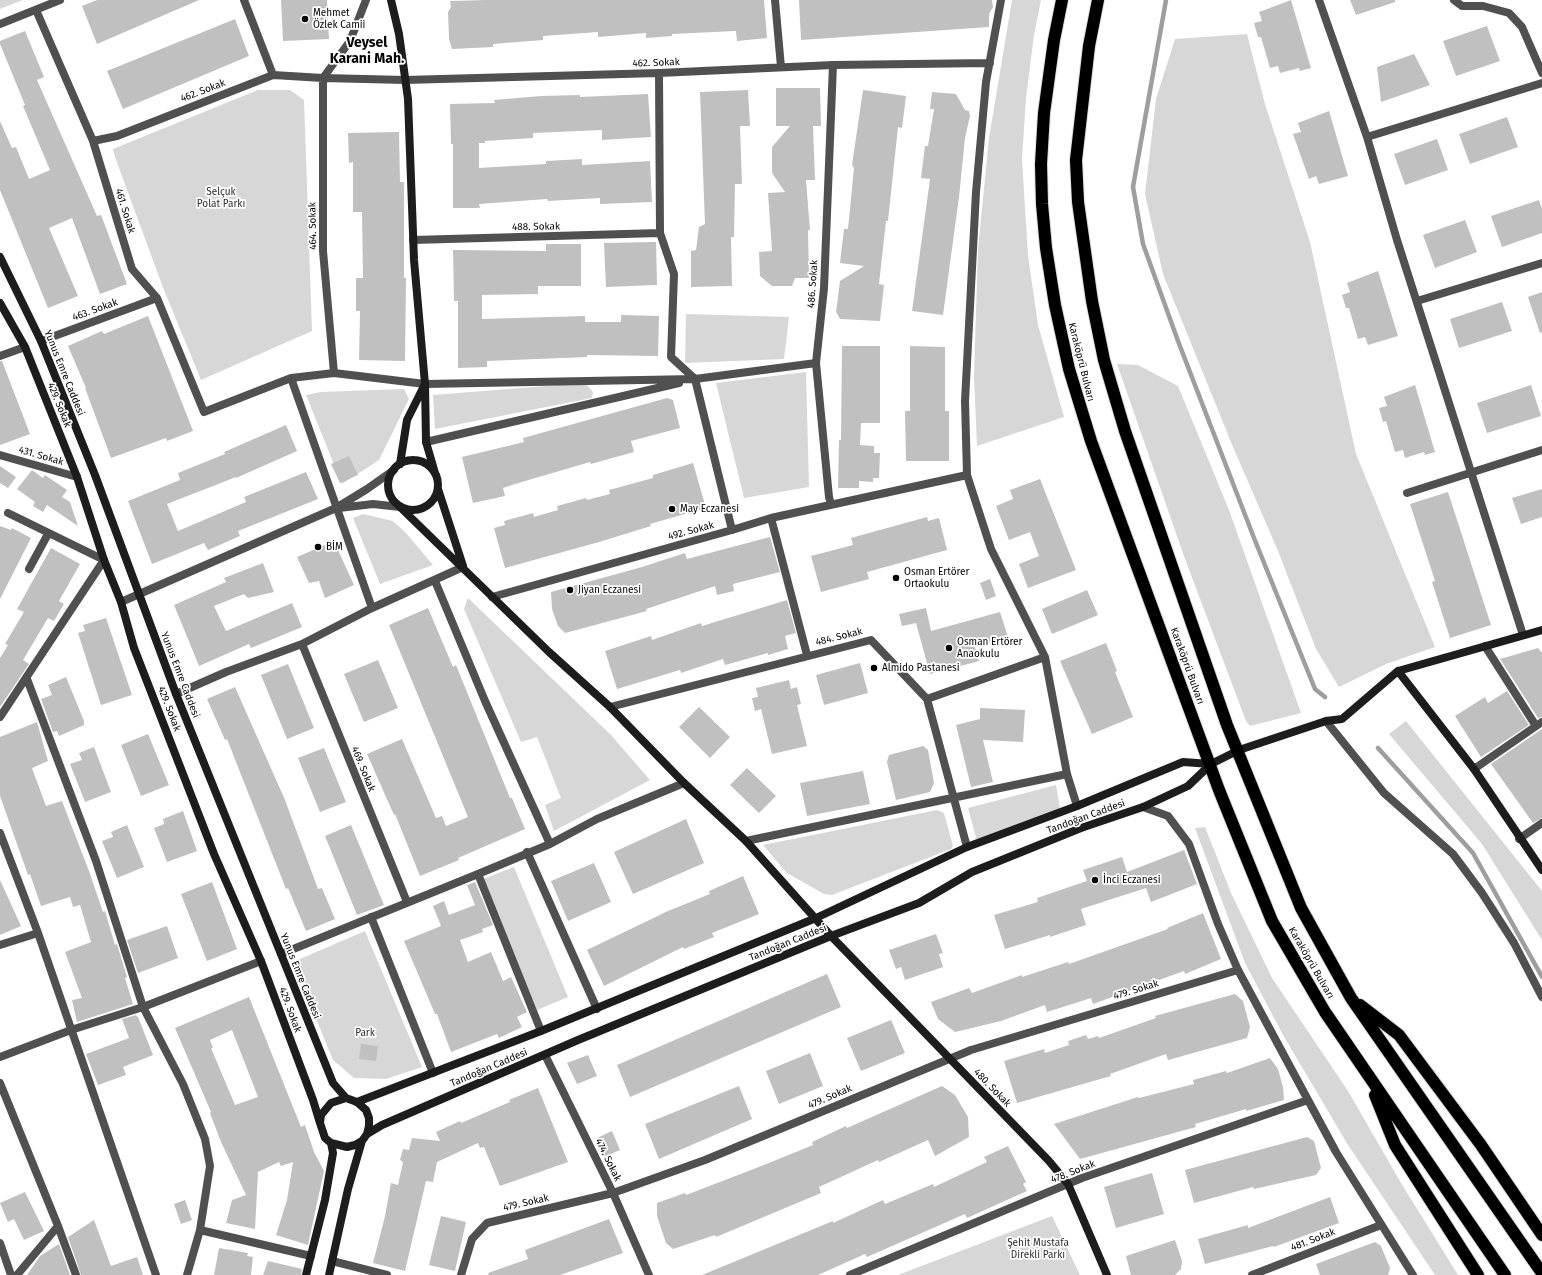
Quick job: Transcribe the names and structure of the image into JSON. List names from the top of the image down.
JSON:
{
  "streets": {
    "highway": ["Karaköprü Bulvarı"],
    "main road": [
      "Yunus Emre Caddesi",
      "429. Sokak",
      "Tandoğan Caddesi",
      "480. Sokak"
    ],
    "street": [
      "462. Sokak",
      "461. Sokak",
      "464. Sokak",
      "488. Sokak",
      "486. Sokak",
      "463. Sokak",
      "431. Sokak",
      "492. Sokak",
      "484. Sokak",
      "469. Sokak",
      "479. Sokak",
      "474. Sokak",
      "478. Sokak",
      "481. Sokak"
    ]
  },
  "crossings": [
    ["462. Sokak", "461. Sokak"],
    ["462. Sokak", "464. Sokak"],
    ["462. Sokak", "486. Sokak"],
    ["461. Sokak", "463. Sokak"],
    ["486. Sokak", "492. Sokak"],
    ["463. Sokak", "Yunus Emre Caddesi"],
    ["Karaköprü Bulvarı", "Tandoğan Caddesi"],
    ["Yunus Emre Caddesi", "429. Sokak"],
    ["Yunus Emre Caddesi", "Tandoğan Caddesi"],
    ["429. Sokak", "431. Sokak"],
    ["429. Sokak", "Tandoğan Caddesi"],
    ["492. Sokak", "480. Sokak"],
    ["484. Sokak", "480. Sokak"],
    ["Tandoğan Caddesi", "480. Sokak"],
    ["Tandoğan Caddesi", "474. Sokak"],
    ["479. Sokak", "480. Sokak"],
    ["479. Sokak", "474. Sokak"],
    ["480. Sokak", "478. Sokak"]
  ],
  "districts": ["Veysel Karani Mah."],
  "parks": ["Selçuk Polat Parkı", "Park", "Şehit Mustafa Direkli Parkı"],
  "places": [
    "Mehmet Özlek Camii",
    "May Eczanesi",
    "BİM",
    "Osman Ertörer Ortaokulu",
    "Jiyan Eczanesi",
    "Osman Ertörer Anaokulu",
    "Almido Pastanesi",
    "İnci Eczanesi"
  ]
}
